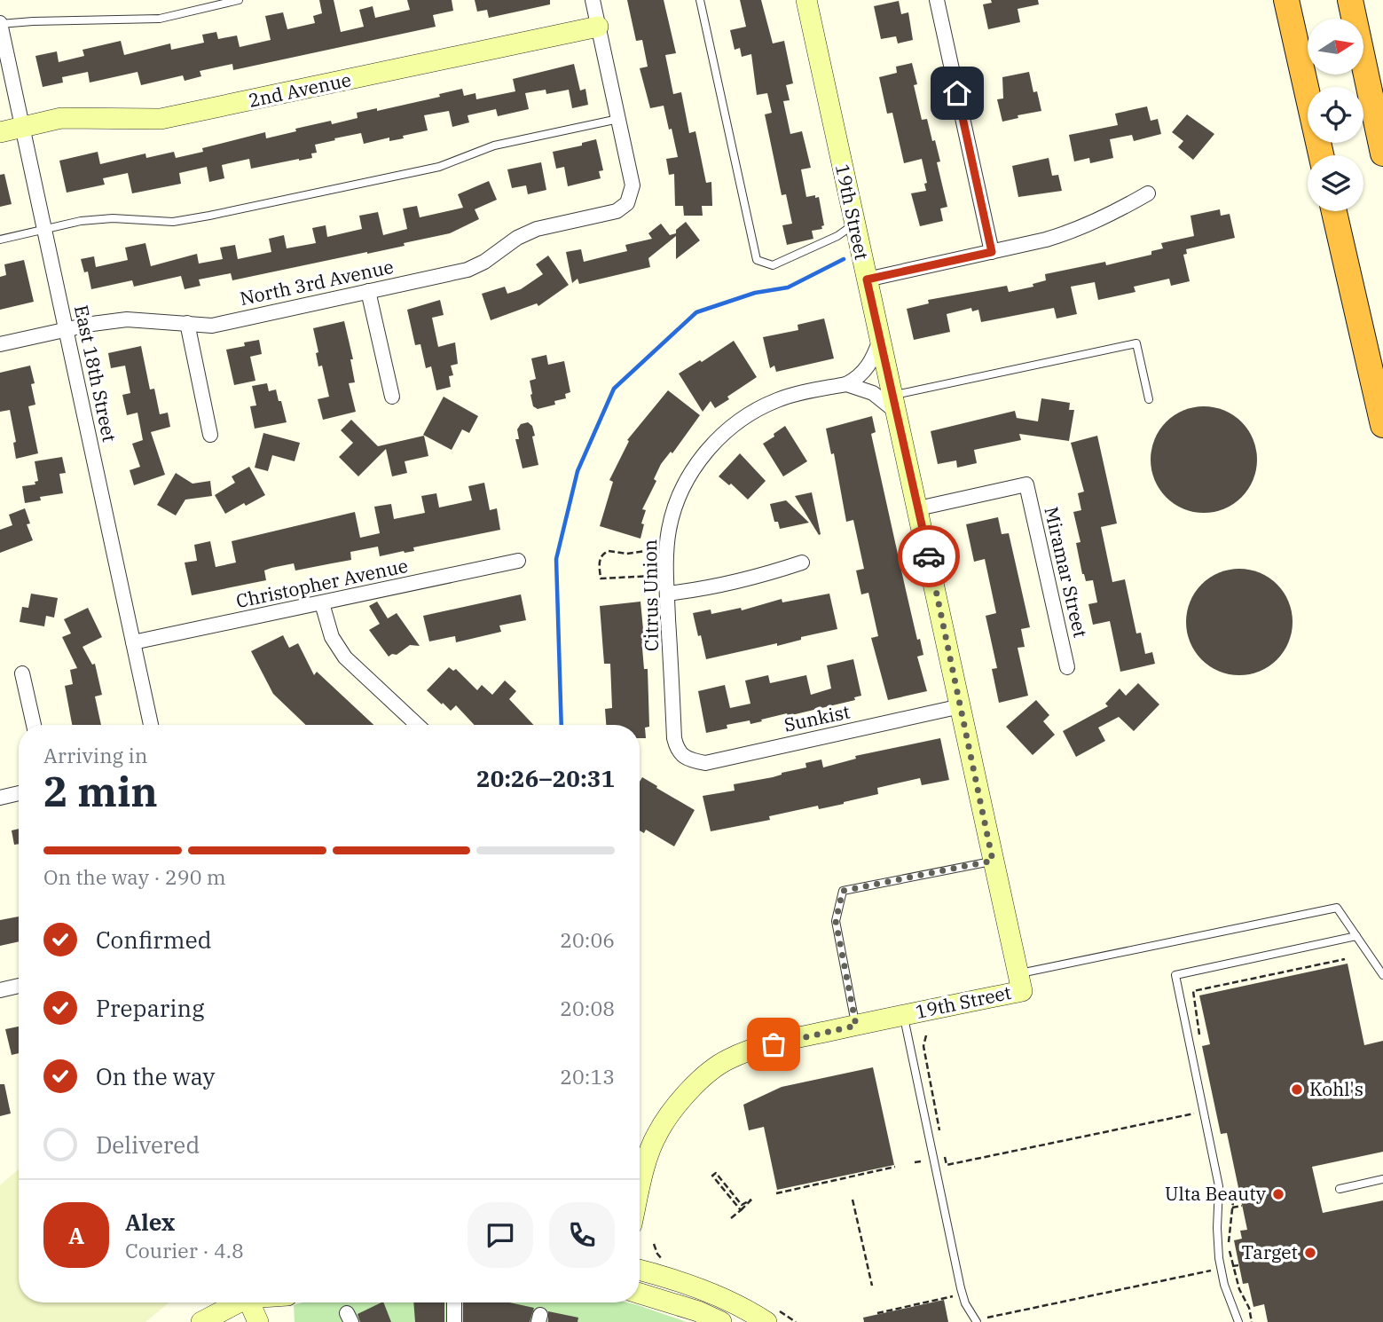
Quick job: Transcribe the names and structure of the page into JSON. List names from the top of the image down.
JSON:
{
  "streets": {
    "main road": ["2nd Avenue", "19th Street"],
    "street": [
      "North 3rd Avenue",
      "East 18th Street",
      "Miramar Street",
      "Christopher Avenue",
      "Citrus Union",
      "Sunkist"
    ]
  },
  "crossings": [
    ["2nd Avenue", "East 18th Street"],
    ["19th Street", "Miramar Street"],
    ["19th Street", "Sunkist"],
    ["North 3rd Avenue", "East 18th Street"],
    ["East 18th Street", "Christopher Avenue"],
    ["Citrus Union", "Sunkist"]
  ],
  "places": ["Kohl's", "Ulta Beauty", "Target"],
  "north": "right",
  "page": {
    "heading": ["2 min", "Arriving in", "20:26–20:31"],
    "panel": ["Alex", "Courier · 4.8"],
    "bar": "On the way · 290 m",
    "list": [
      ["Confirmed", "20:06"],
      ["Preparing", "20:08"],
      ["On the way", "20:13"],
      "Delivered"
    ],
    "round": "A"
  }
}
